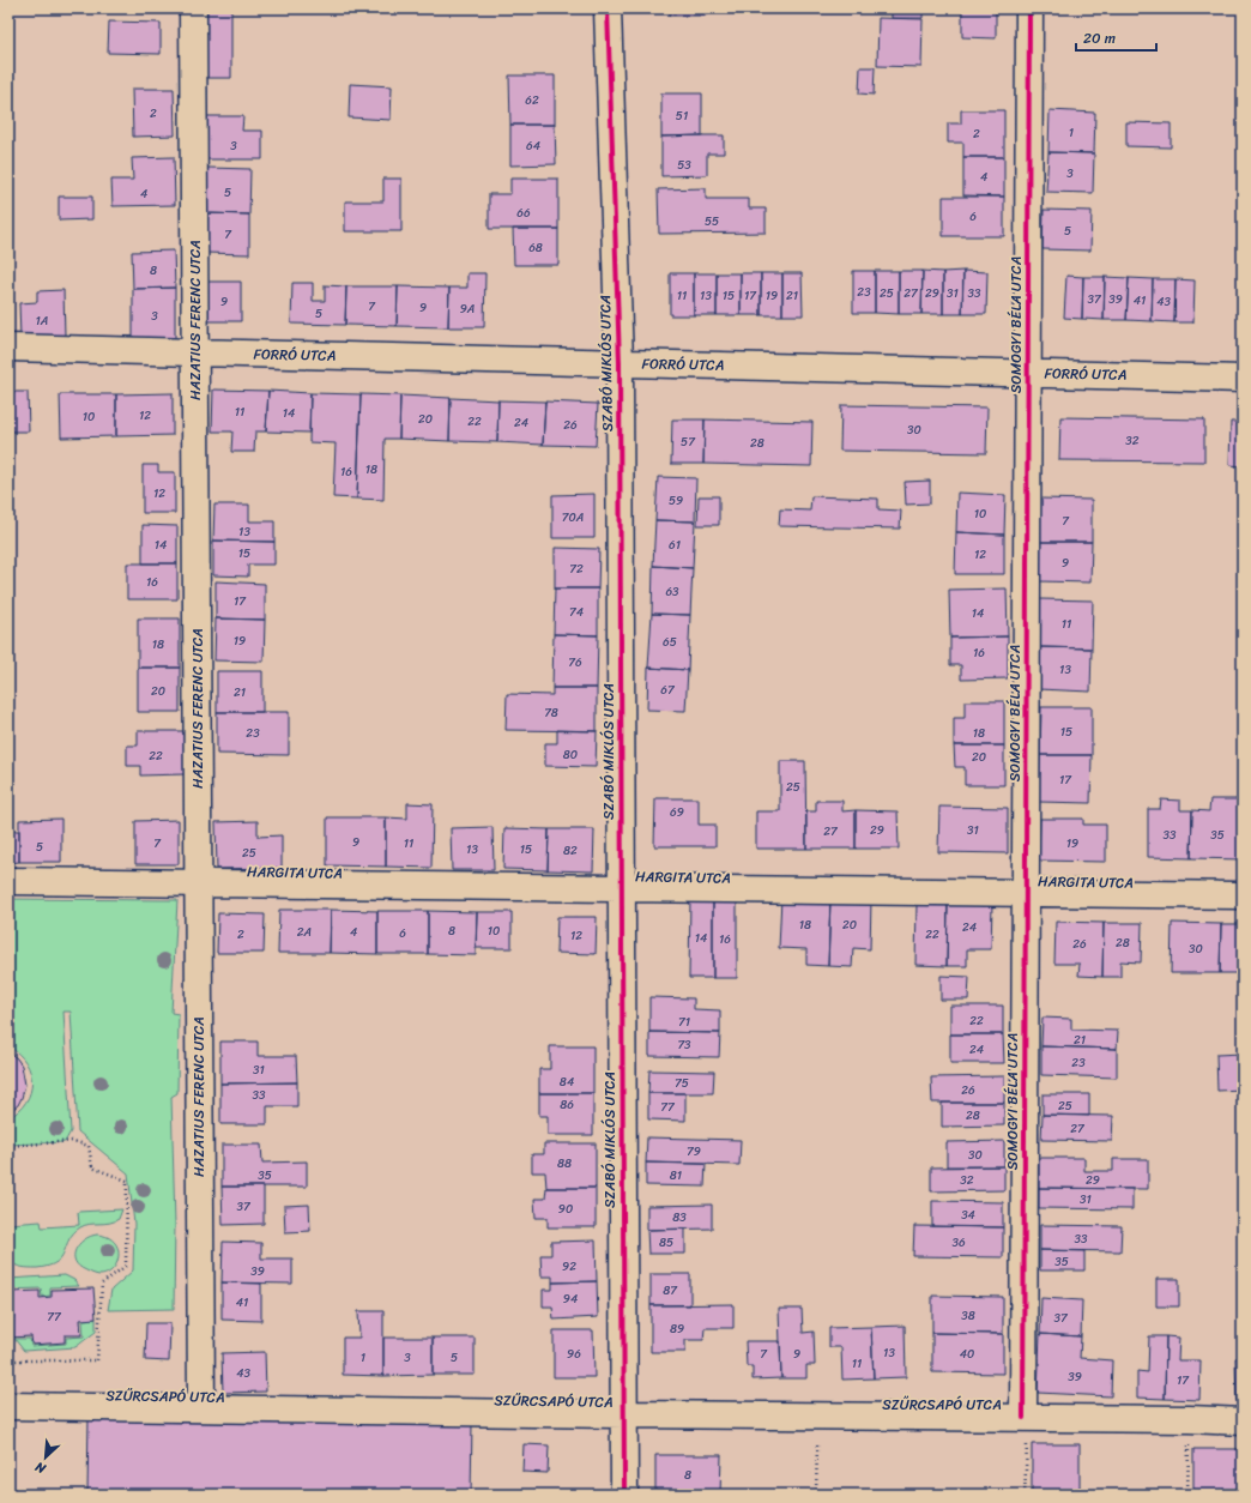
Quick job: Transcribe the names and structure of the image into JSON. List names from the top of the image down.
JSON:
{
  "streets": {
    "street": [
      "HAZATIUS FERENC UTCA",
      "SOMOGYI BÉLA UTCA",
      "FORRÓ UTCA",
      "SZABÓ MIKLÓS UTCA",
      "HARGITA UTCA",
      "SZŰRCSAPÓ UTCA"
    ]
  },
  "crossings": [
    ["HAZATIUS FERENC UTCA", "FORRÓ UTCA"],
    ["HAZATIUS FERENC UTCA", "HARGITA UTCA"],
    ["HAZATIUS FERENC UTCA", "SZŰRCSAPÓ UTCA"],
    ["SOMOGYI BÉLA UTCA", "FORRÓ UTCA"],
    ["SOMOGYI BÉLA UTCA", "HARGITA UTCA"],
    ["SOMOGYI BÉLA UTCA", "SZŰRCSAPÓ UTCA"],
    ["FORRÓ UTCA", "SZABÓ MIKLÓS UTCA"],
    ["SZABÓ MIKLÓS UTCA", "HARGITA UTCA"],
    ["SZABÓ MIKLÓS UTCA", "SZŰRCSAPÓ UTCA"]
  ],
  "house_numbers": [
    "62",
    "2",
    "51",
    "1",
    "2",
    "3",
    "64",
    "53",
    "3",
    "4",
    "5",
    "4",
    "66",
    "6",
    "55",
    "5",
    "7",
    "68",
    "8",
    "23",
    "25",
    "27",
    "29",
    "31",
    "33",
    "11",
    "13",
    "15",
    "17",
    "19",
    "21",
    "37",
    "39",
    "41",
    "9",
    "43",
    "7",
    "9",
    "9A",
    "5",
    "3",
    "1A",
    "11",
    "14",
    "12",
    "10",
    "20",
    "22",
    "24",
    "26",
    "30",
    "32",
    "57",
    "28",
    "18",
    "16",
    "12",
    "59",
    "10",
    "70A",
    "7",
    "13",
    "14",
    "61",
    "15",
    "12",
    "9",
    "72",
    "16",
    "63",
    "17",
    "74",
    "14",
    "11",
    "19",
    "65",
    "18",
    "16",
    "76",
    "13",
    "67",
    "20",
    "21",
    "78",
    "15",
    "23",
    "18",
    "80",
    "22",
    "20",
    "17",
    "25",
    "69",
    "29",
    "31",
    "27",
    "33",
    "35",
    "9",
    "7",
    "11",
    "19",
    "5",
    "13",
    "15",
    "82",
    "25",
    "18",
    "20",
    "24",
    "8",
    "10",
    "2A",
    "4",
    "6",
    "2",
    "22",
    "12",
    "14",
    "16",
    "28",
    "26",
    "30",
    "22",
    "71",
    "21",
    "73",
    "24",
    "23",
    "31",
    "84",
    "75",
    "26",
    "33",
    "86",
    "25",
    "77",
    "28",
    "27",
    "79",
    "30",
    "88",
    "35",
    "81",
    "32",
    "29",
    "31",
    "37",
    "90",
    "34",
    "83",
    "33",
    "85",
    "36",
    "35",
    "92",
    "39",
    "87",
    "94",
    "41",
    "38",
    "77",
    "37",
    "89",
    "13",
    "96",
    "7",
    "9",
    "40",
    "1",
    "3",
    "5",
    "11",
    "43",
    "39",
    "17",
    "8"
  ],
  "scale_bar": "20 m",
  "north": "bottom left"
}
